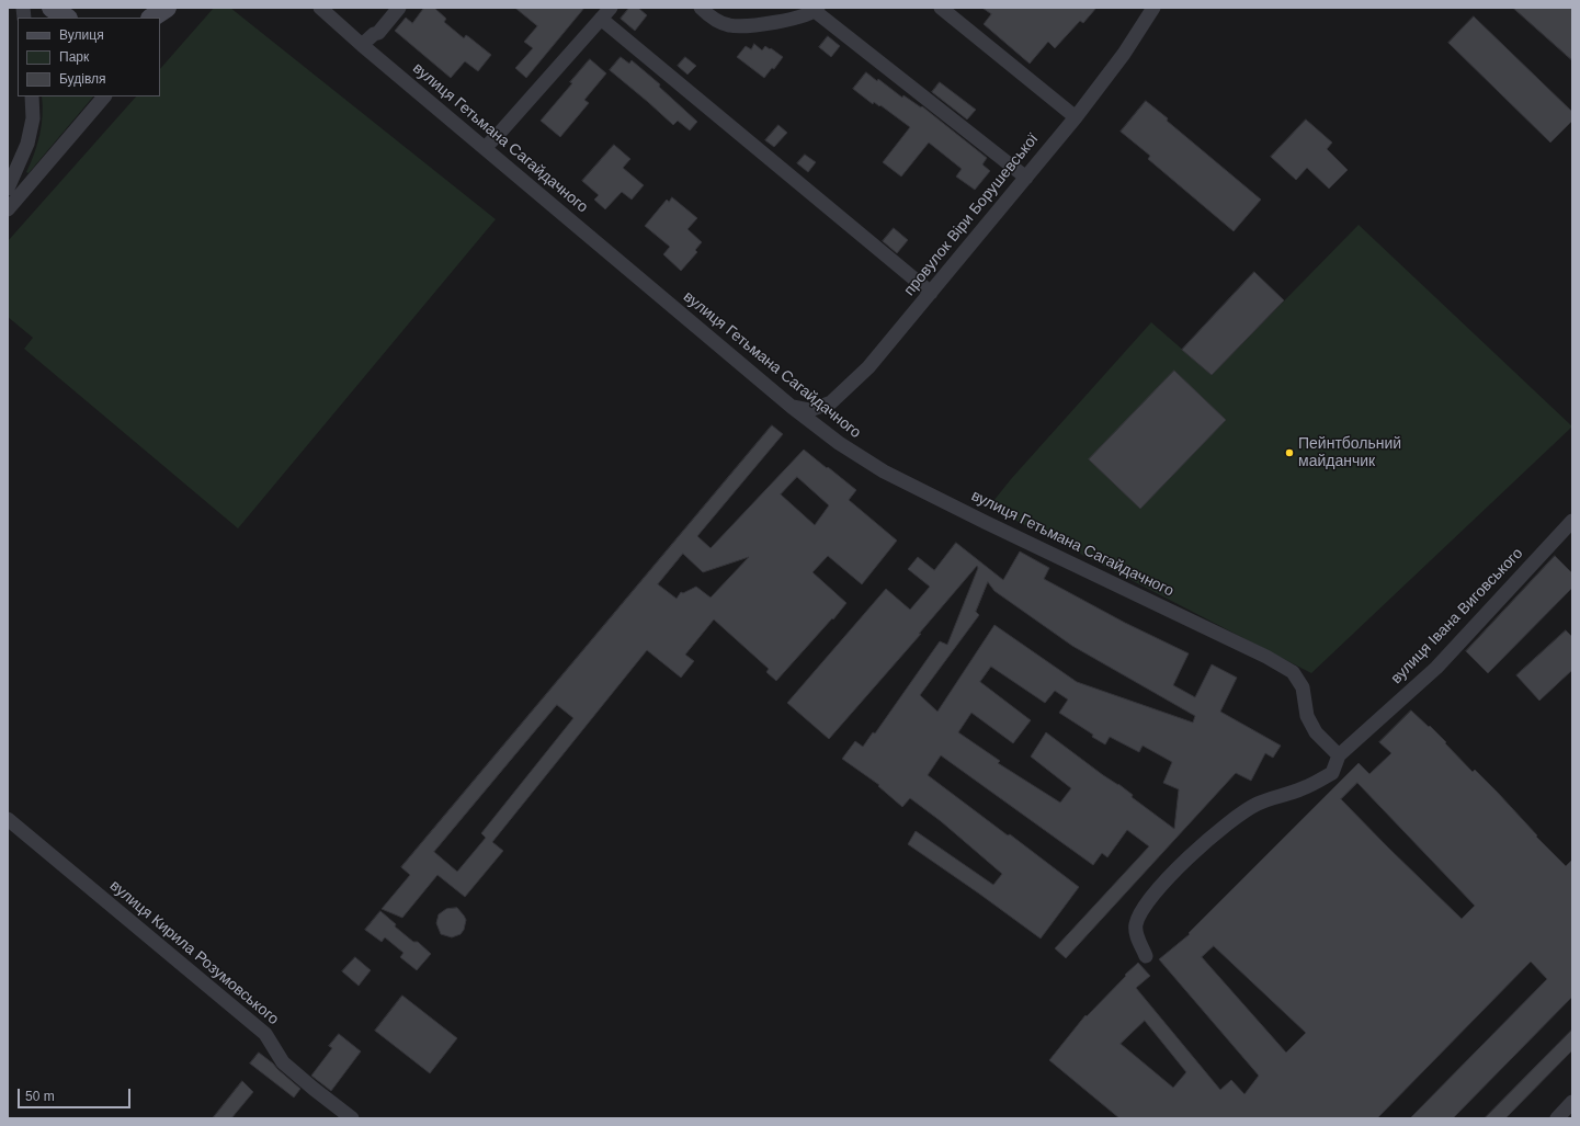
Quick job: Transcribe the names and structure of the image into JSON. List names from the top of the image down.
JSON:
{
  "streets": {
    "street": [
      "вулиця Гетьмана Сагайдачного",
      "провулок Віри Борушевської",
      "вулиця Івана Виговського",
      "вулиця Кирила Розумовського"
    ]
  },
  "crossings": [
    ["вулиця Гетьмана Сагайдачного", "провулок Віри Борушевської"],
    ["вулиця Гетьмана Сагайдачного", "вулиця Івана Виговського"]
  ],
  "places": ["Пейнтбольний майданчик"],
  "legend": ["Вулиця", "Парк", "Будівля"],
  "scale_bar": "50 m"
}
